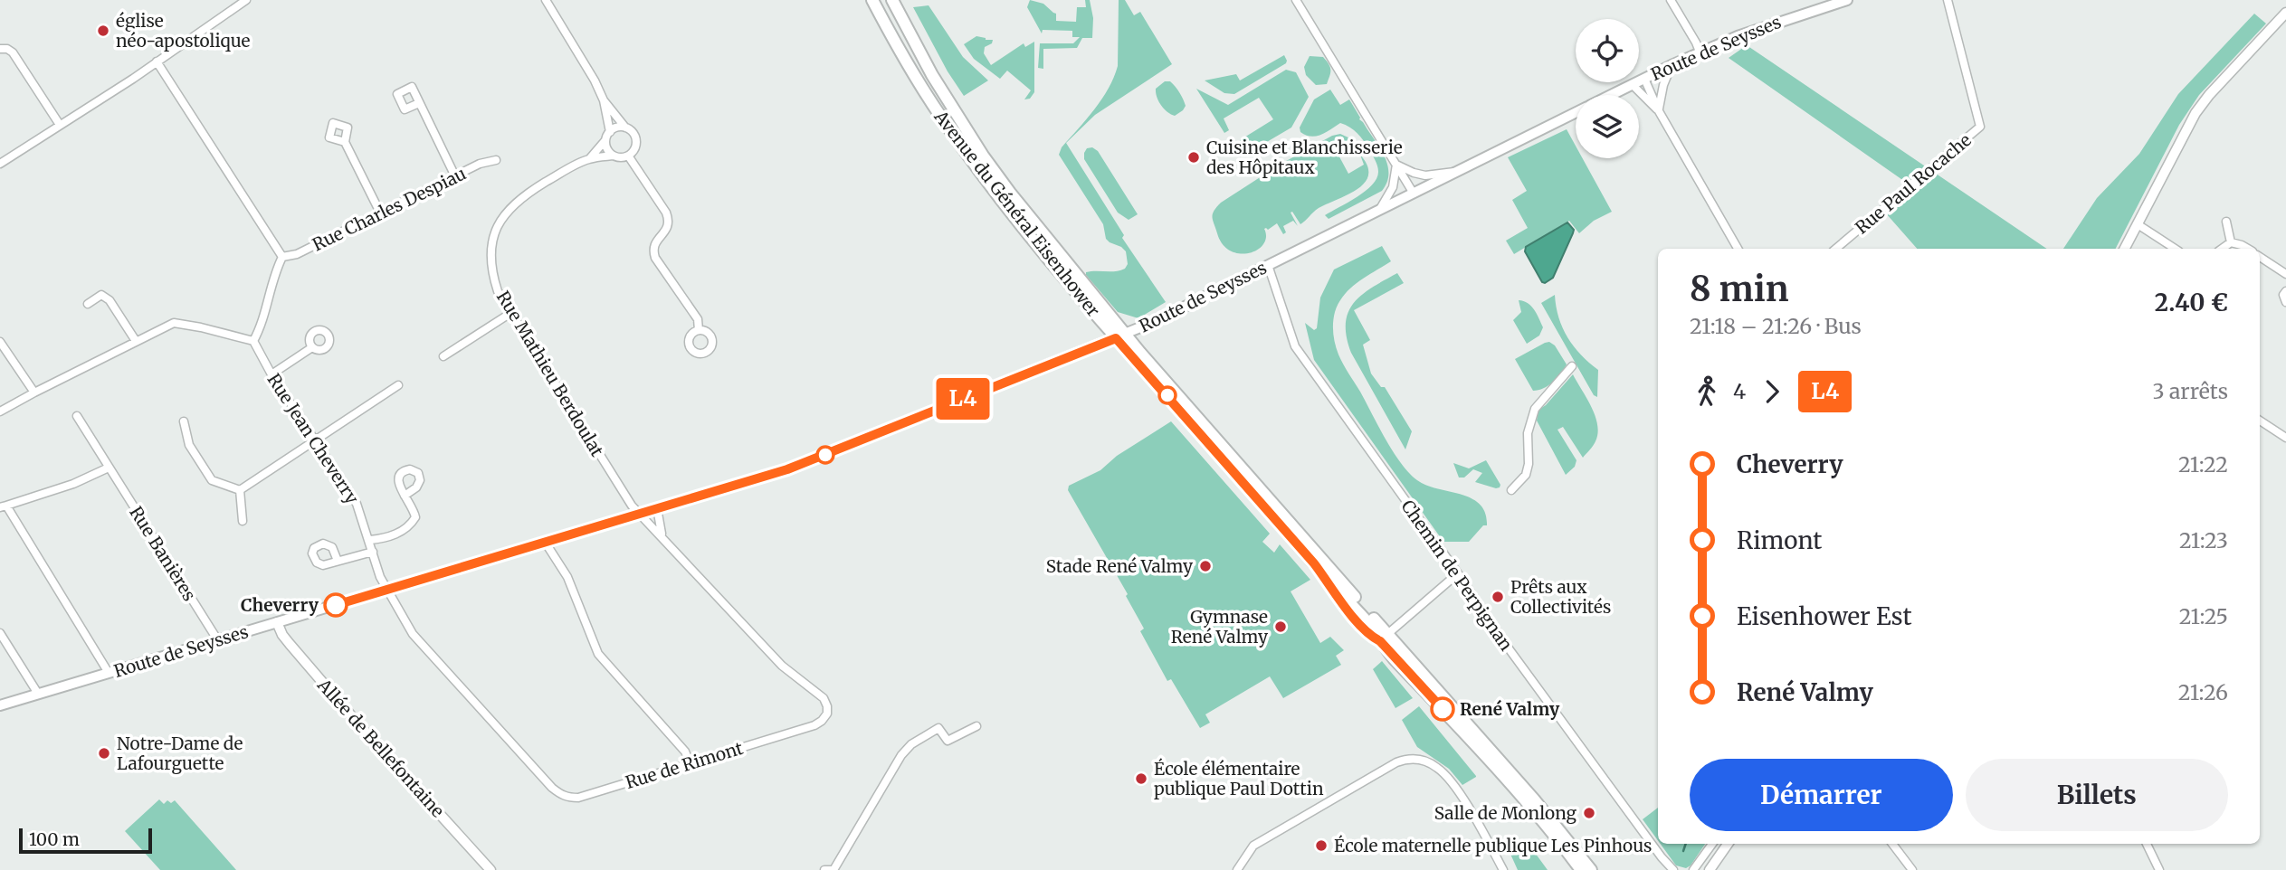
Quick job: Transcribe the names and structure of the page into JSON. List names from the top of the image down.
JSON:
{
  "streets": {
    "main road": ["Route de Seysses", "Avenue du Général Eisenhower"],
    "street": [
      "Rue Paul Rocache",
      "Rue Charles Despiau",
      "Rue Mathieu Berdoulat",
      "Rue Jean Cheverry",
      "Rue Banières",
      "Chemin de Perpignan",
      "Allée de Bellefontaine",
      "Rue de Rimont"
    ]
  },
  "crossings": [
    ["Route de Seysses", "Avenue du Général Eisenhower"],
    ["Route de Seysses", "Rue Mathieu Berdoulat"],
    ["Route de Seysses", "Rue Jean Cheverry"],
    ["Route de Seysses", "Rue Banières"],
    ["Route de Seysses", "Chemin de Perpignan"],
    ["Route de Seysses", "Allée de Bellefontaine"],
    ["Route de Seysses", "Rue de Rimont"],
    ["Rue Mathieu Berdoulat", "Rue de Rimont"],
    ["Rue Jean Cheverry", "Rue de Rimont"]
  ],
  "places": [
    "église néo-apostolique",
    "Cuisine et Blanchisserie des Hôpitaux",
    "Stade René Valmy",
    "Prêts aux Collectivités",
    "Cheverry",
    "Gymnase René Valmy",
    "René Valmy",
    "Notre-Dame de Lafourguette",
    "École élémentaire publique Paul Dottin",
    "Salle de Monlong",
    "École maternelle publique Les Pinhous"
  ],
  "lines": ["bus line L4"],
  "scale_bar": "100 m",
  "page": {
    "on_map": "L4",
    "heading": ["8 min", "21:18 – 21:26 · Bus", "2.40 €"],
    "legs": ["4", "L4", "3 arrêts"],
    "list": [
      {
        "name": "Cheverry",
        "value": "21:22"
      },
      {
        "name": "Rimont",
        "value": "21:23"
      },
      {
        "name": "Eisenhower Est",
        "value": "21:25"
      },
      {
        "name": "René Valmy",
        "value": "21:26"
      }
    ],
    "buttons": ["Démarrer", "Billets"],
    "scale": "100 m"
  }
}
